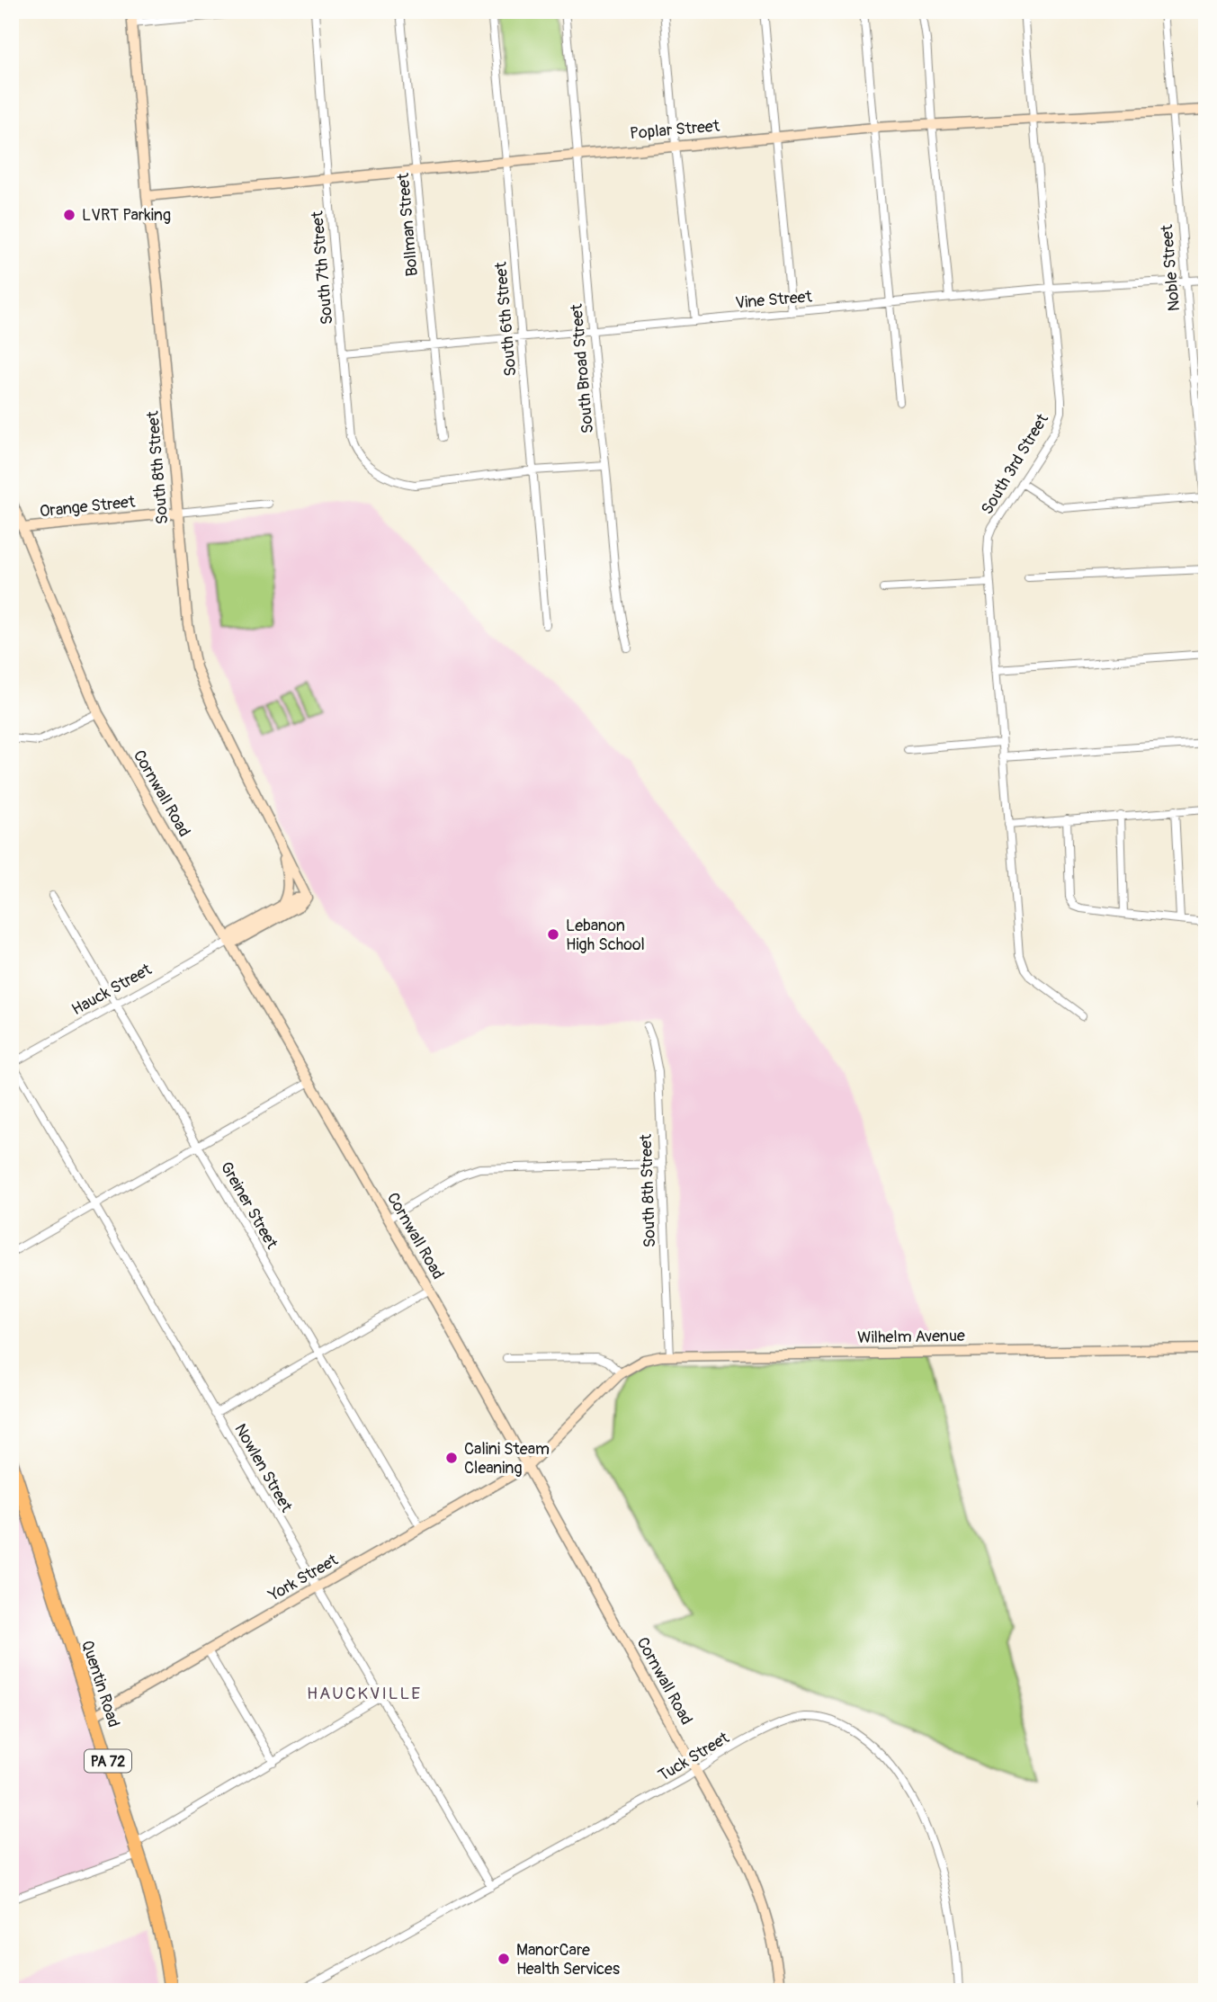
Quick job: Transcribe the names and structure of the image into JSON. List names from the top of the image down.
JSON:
{
  "streets": {
    "highway": ["Quentin Road", "PA 72"],
    "street": [
      "Poplar Street",
      "Bollman Street",
      "South 7th Street",
      "Noble Street",
      "Vine Street",
      "South 6th Street",
      "South Broad Street",
      "South 3rd Street",
      "South 8th Street",
      "Orange Street",
      "Cornwall Road",
      "Hauck Street",
      "Greiner Street",
      "Wilhelm Avenue",
      "Nowlen Street",
      "York Street",
      "Tuck Street"
    ]
  },
  "crossings": [
    ["Poplar Street", "Bollman Street"],
    ["Poplar Street", "South 7th Street"],
    ["Poplar Street", "Noble Street"],
    ["Poplar Street", "South 6th Street"],
    ["Poplar Street", "South Broad Street"],
    ["Poplar Street", "South 3rd Street"],
    ["Poplar Street", "South 8th Street"],
    ["Bollman Street", "Vine Street"],
    ["South 7th Street", "Vine Street"],
    ["South 7th Street", "South 6th Street"],
    ["Noble Street", "Vine Street"],
    ["Vine Street", "South 6th Street"],
    ["Vine Street", "South Broad Street"],
    ["Vine Street", "South 3rd Street"],
    ["South 8th Street", "Orange Street"],
    ["South 8th Street", "Hauck Street"],
    ["South 8th Street", "Wilhelm Avenue"],
    ["Orange Street", "Cornwall Road"],
    ["Cornwall Road", "Hauck Street"],
    ["Cornwall Road", "Wilhelm Avenue"],
    ["Cornwall Road", "York Street"],
    ["Cornwall Road", "Tuck Street"],
    ["Hauck Street", "Greiner Street"],
    ["Hauck Street", "Nowlen Street"],
    ["Greiner Street", "York Street"],
    ["Wilhelm Avenue", "York Street"],
    ["Nowlen Street", "York Street"],
    ["Nowlen Street", "Tuck Street"],
    ["York Street", "Quentin Road"]
  ],
  "districts": ["HAUCKVILLE"],
  "places": [
    "LVRT Parking",
    "Lebanon High School",
    "Calini Steam Cleaning",
    "ManorCare Health Services"
  ]
}
